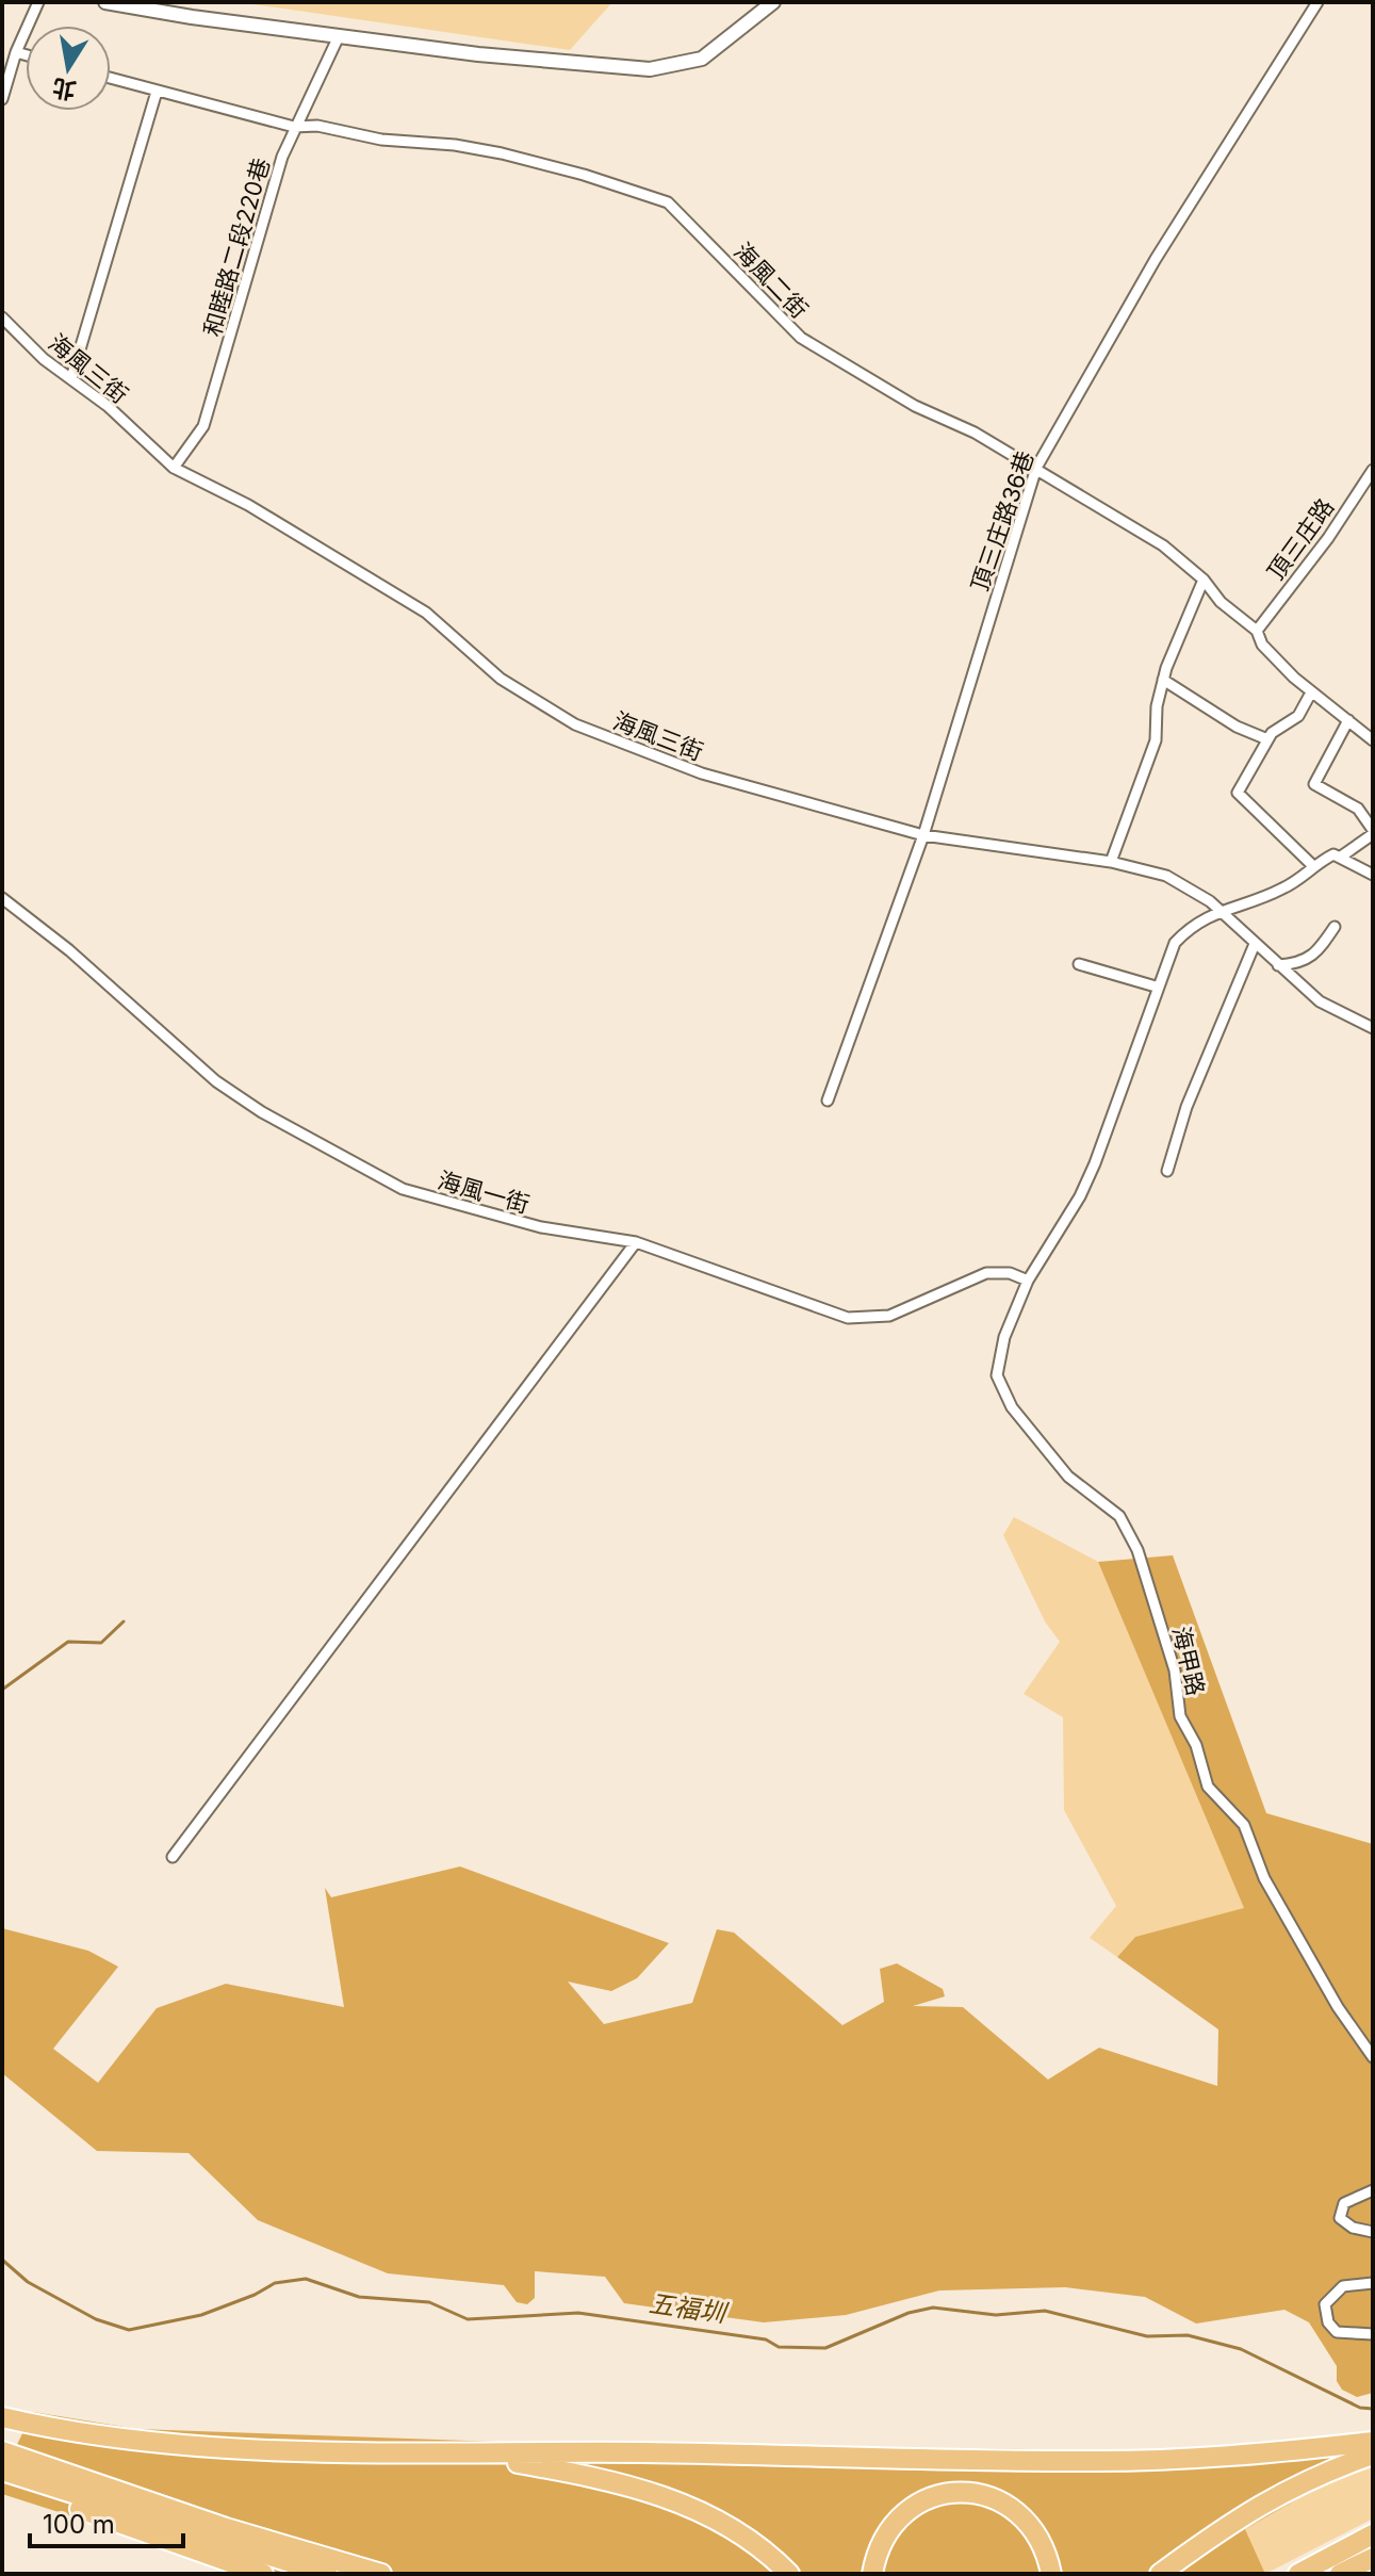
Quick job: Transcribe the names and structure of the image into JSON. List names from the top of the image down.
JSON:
{
  "streets": {
    "street": [
      "和睦路二段220巷",
      "海風二街",
      "海風三街",
      "頂三庄路36巷",
      "頂三庄路",
      "海風一街",
      "海甲路"
    ]
  },
  "crossings": [
    ["和睦路二段220巷", "海風二街"],
    ["和睦路二段220巷", "海風三街"],
    ["海風二街", "頂三庄路36巷"],
    ["海風二街", "頂三庄路"],
    ["海風三街", "頂三庄路36巷"],
    ["海風一街", "海甲路"]
  ],
  "water": ["五福圳"],
  "scale_bar": "100 m",
  "north": "bottom"
}
